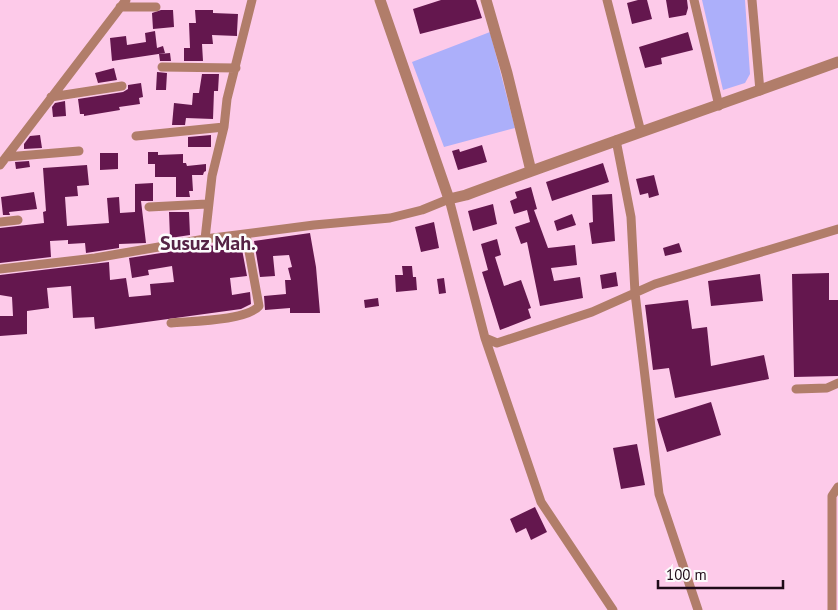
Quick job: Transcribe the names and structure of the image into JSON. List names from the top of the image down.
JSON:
{
  "districts": ["Susuz Mah."],
  "scale_bar": "100 m"
}
